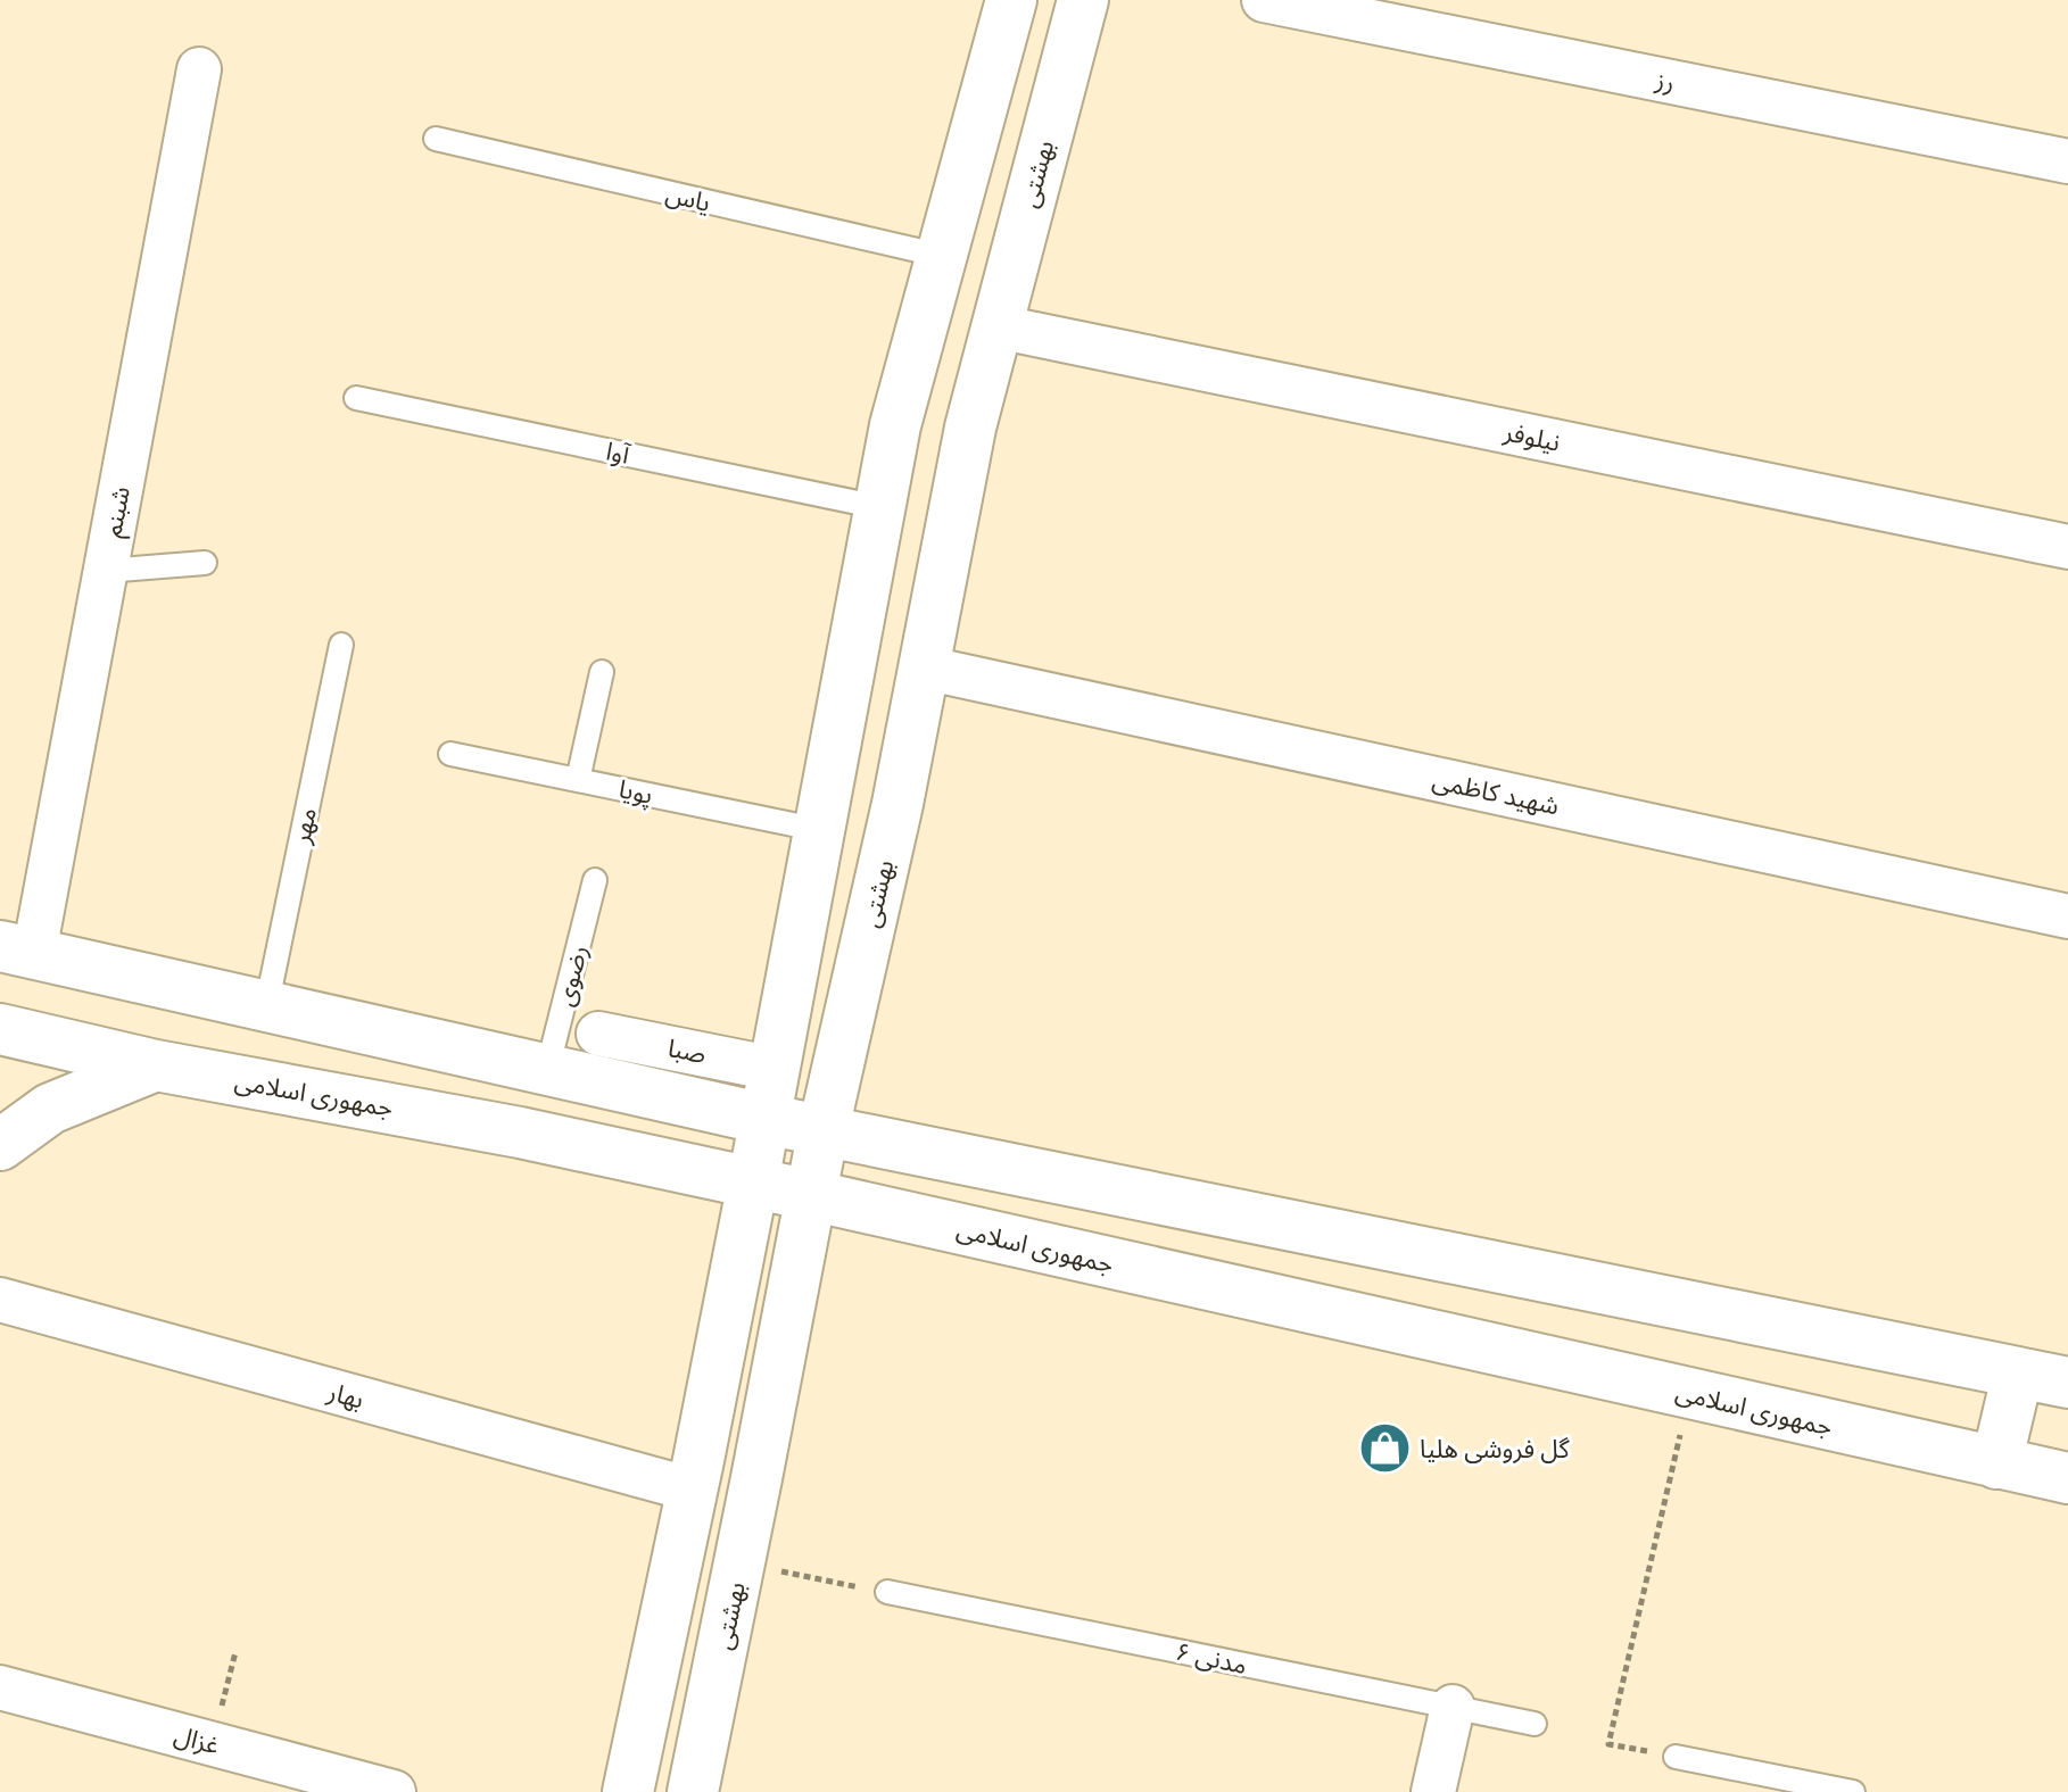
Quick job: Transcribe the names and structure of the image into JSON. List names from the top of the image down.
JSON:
{
  "streets": {
    "main road": ["بهشتی", "جمهوری اسلامی"],
    "street": [
      "رز",
      "نیلوفر",
      "شبنم",
      "شهید کاظمی",
      "صبا",
      "بهار",
      "غزال"
    ],
    "lane": [
      "یاس",
      "آوا",
      "پویا",
      "مهر",
      "رضوی",
      "مدنی ۶"
    ]
  },
  "crossings": [
    ["بهشتی", "نیلوفر"],
    ["بهشتی", "شهید کاظمی"],
    ["بهشتی", "جمهوری اسلامی"]
  ],
  "places": {
    "shop": ["گل فروشی هلیا"]
  }
}
